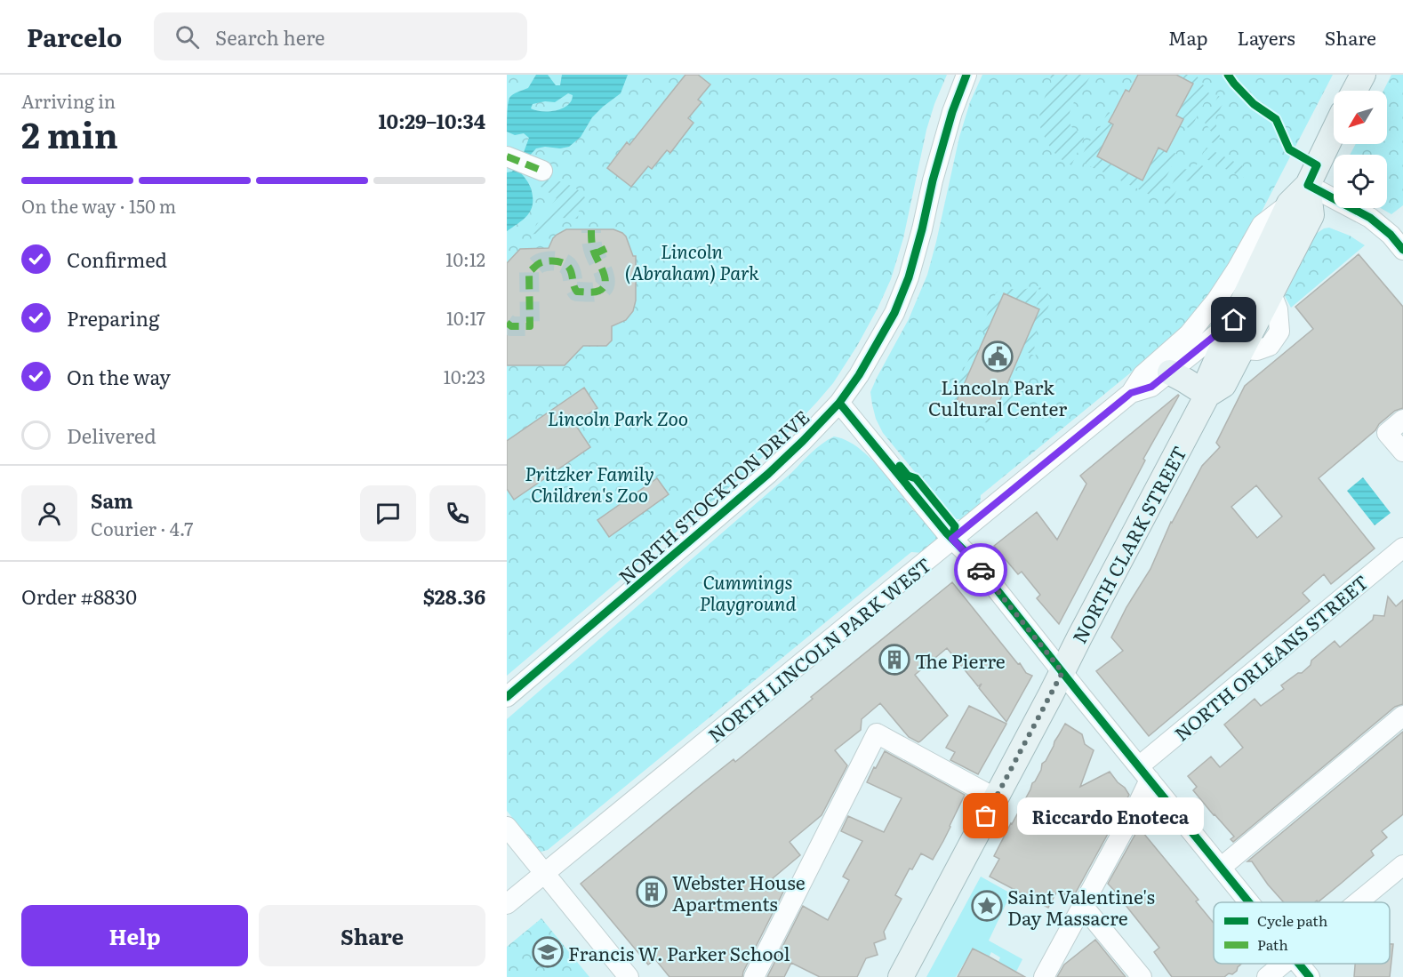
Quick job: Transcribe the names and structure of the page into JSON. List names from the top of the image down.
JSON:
{
  "streets": {
    "main road": ["NORTH CLARK STREET"],
    "street": ["NORTH STOCKTON DRIVE", "NORTH LINCOLN PARK WEST", "NORTH ORLEANS STREET"]
  },
  "crossings": [
    ["NORTH CLARK STREET", "NORTH LINCOLN PARK WEST"]
  ],
  "parks": [
    "Lincoln (Abraham) Park",
    "Lincoln Park Zoo",
    "Pritzker Family Children's Zoo",
    "Cummings Playground"
  ],
  "places": {
    "public building": ["Lincoln Park Cultural Center"],
    "building": ["The Pierre", "Webster House Apartments"],
    "other": ["Riccardo Enoteca"],
    "place": ["Saint Valentine's Day Massacre"],
    "school or university": ["Francis W. Parker School"]
  },
  "legend": ["Cycle path", "Path"],
  "north": "bottom left",
  "page": {
    "header": "Parcelo",
    "search": "Search here",
    "nav": ["Map", "Layers", "Share"],
    "heading": ["2 min", "Arriving in", "10:29–10:34"],
    "panel": [
      "Sam",
      "Courier · 4.7",
      "Order #8830",
      "$28.36"
    ],
    "bar": "On the way · 150 m",
    "list": [
      ["Confirmed", "10:12"],
      ["Preparing", "10:17"],
      ["On the way", "10:23"],
      "Delivered"
    ],
    "bubble": "Riccardo Enoteca",
    "buttons": ["Help", "Share"]
  }
}
